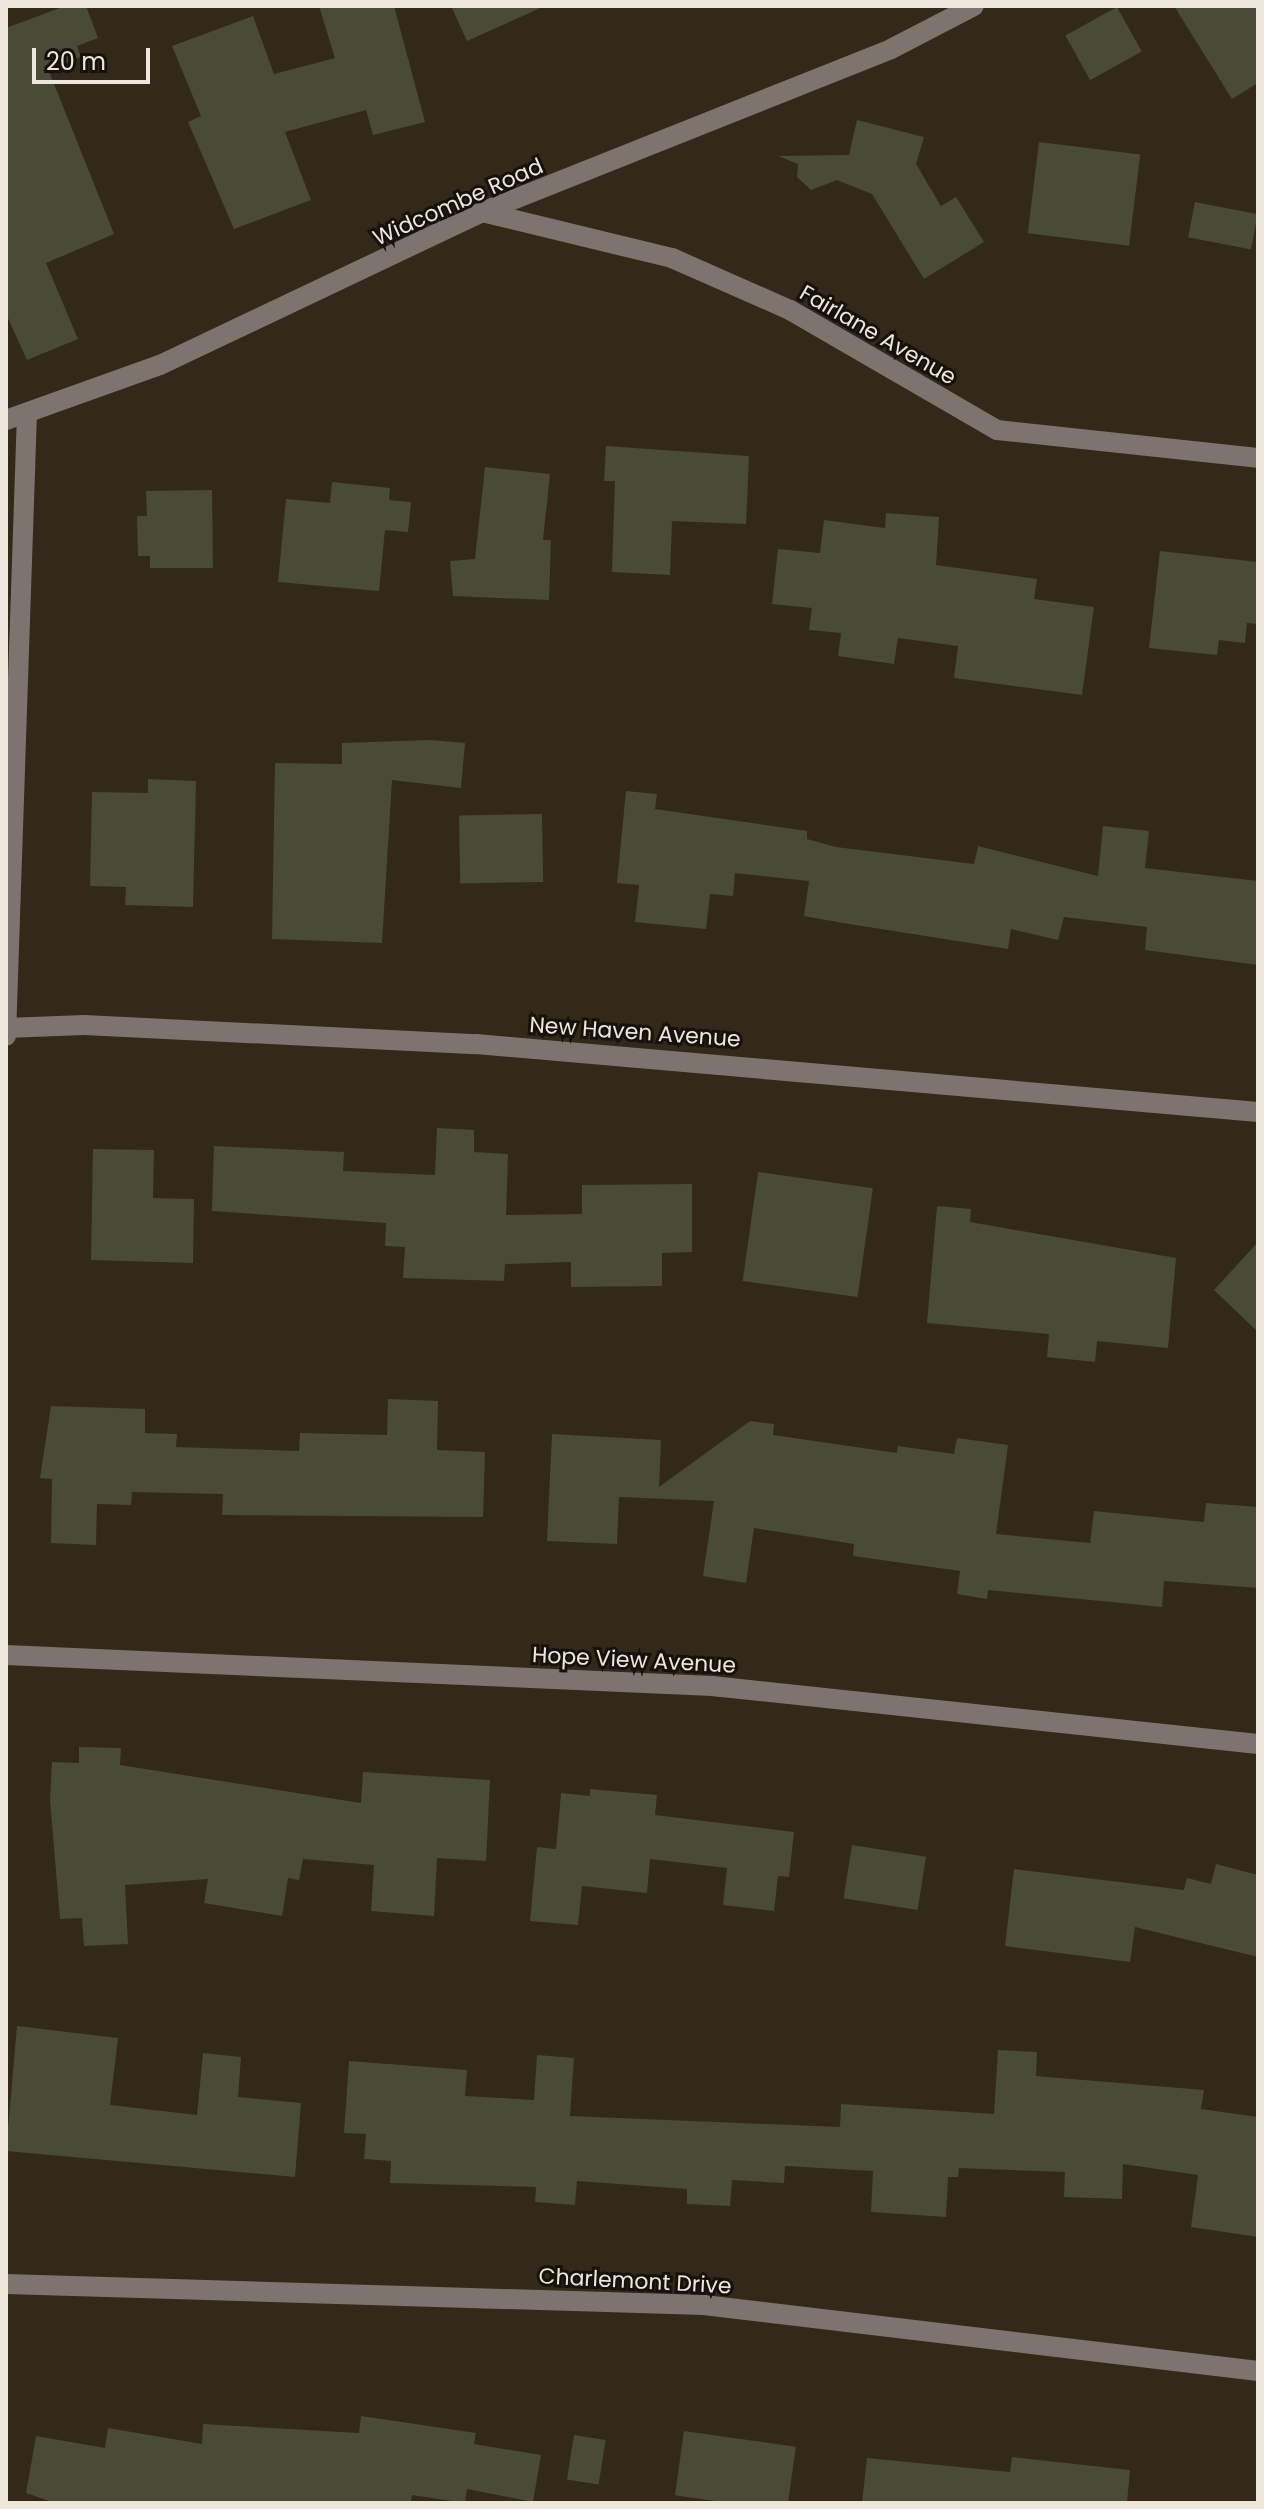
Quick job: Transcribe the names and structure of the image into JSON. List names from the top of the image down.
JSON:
{
  "streets": {
    "street": [
      "Widcombe Road",
      "Fairlane Avenue",
      "New Haven Avenue",
      "Hope View Avenue",
      "Charlemont Drive"
    ]
  },
  "crossings": [
    ["Widcombe Road", "Fairlane Avenue"]
  ],
  "scale_bar": "20 m"
}
